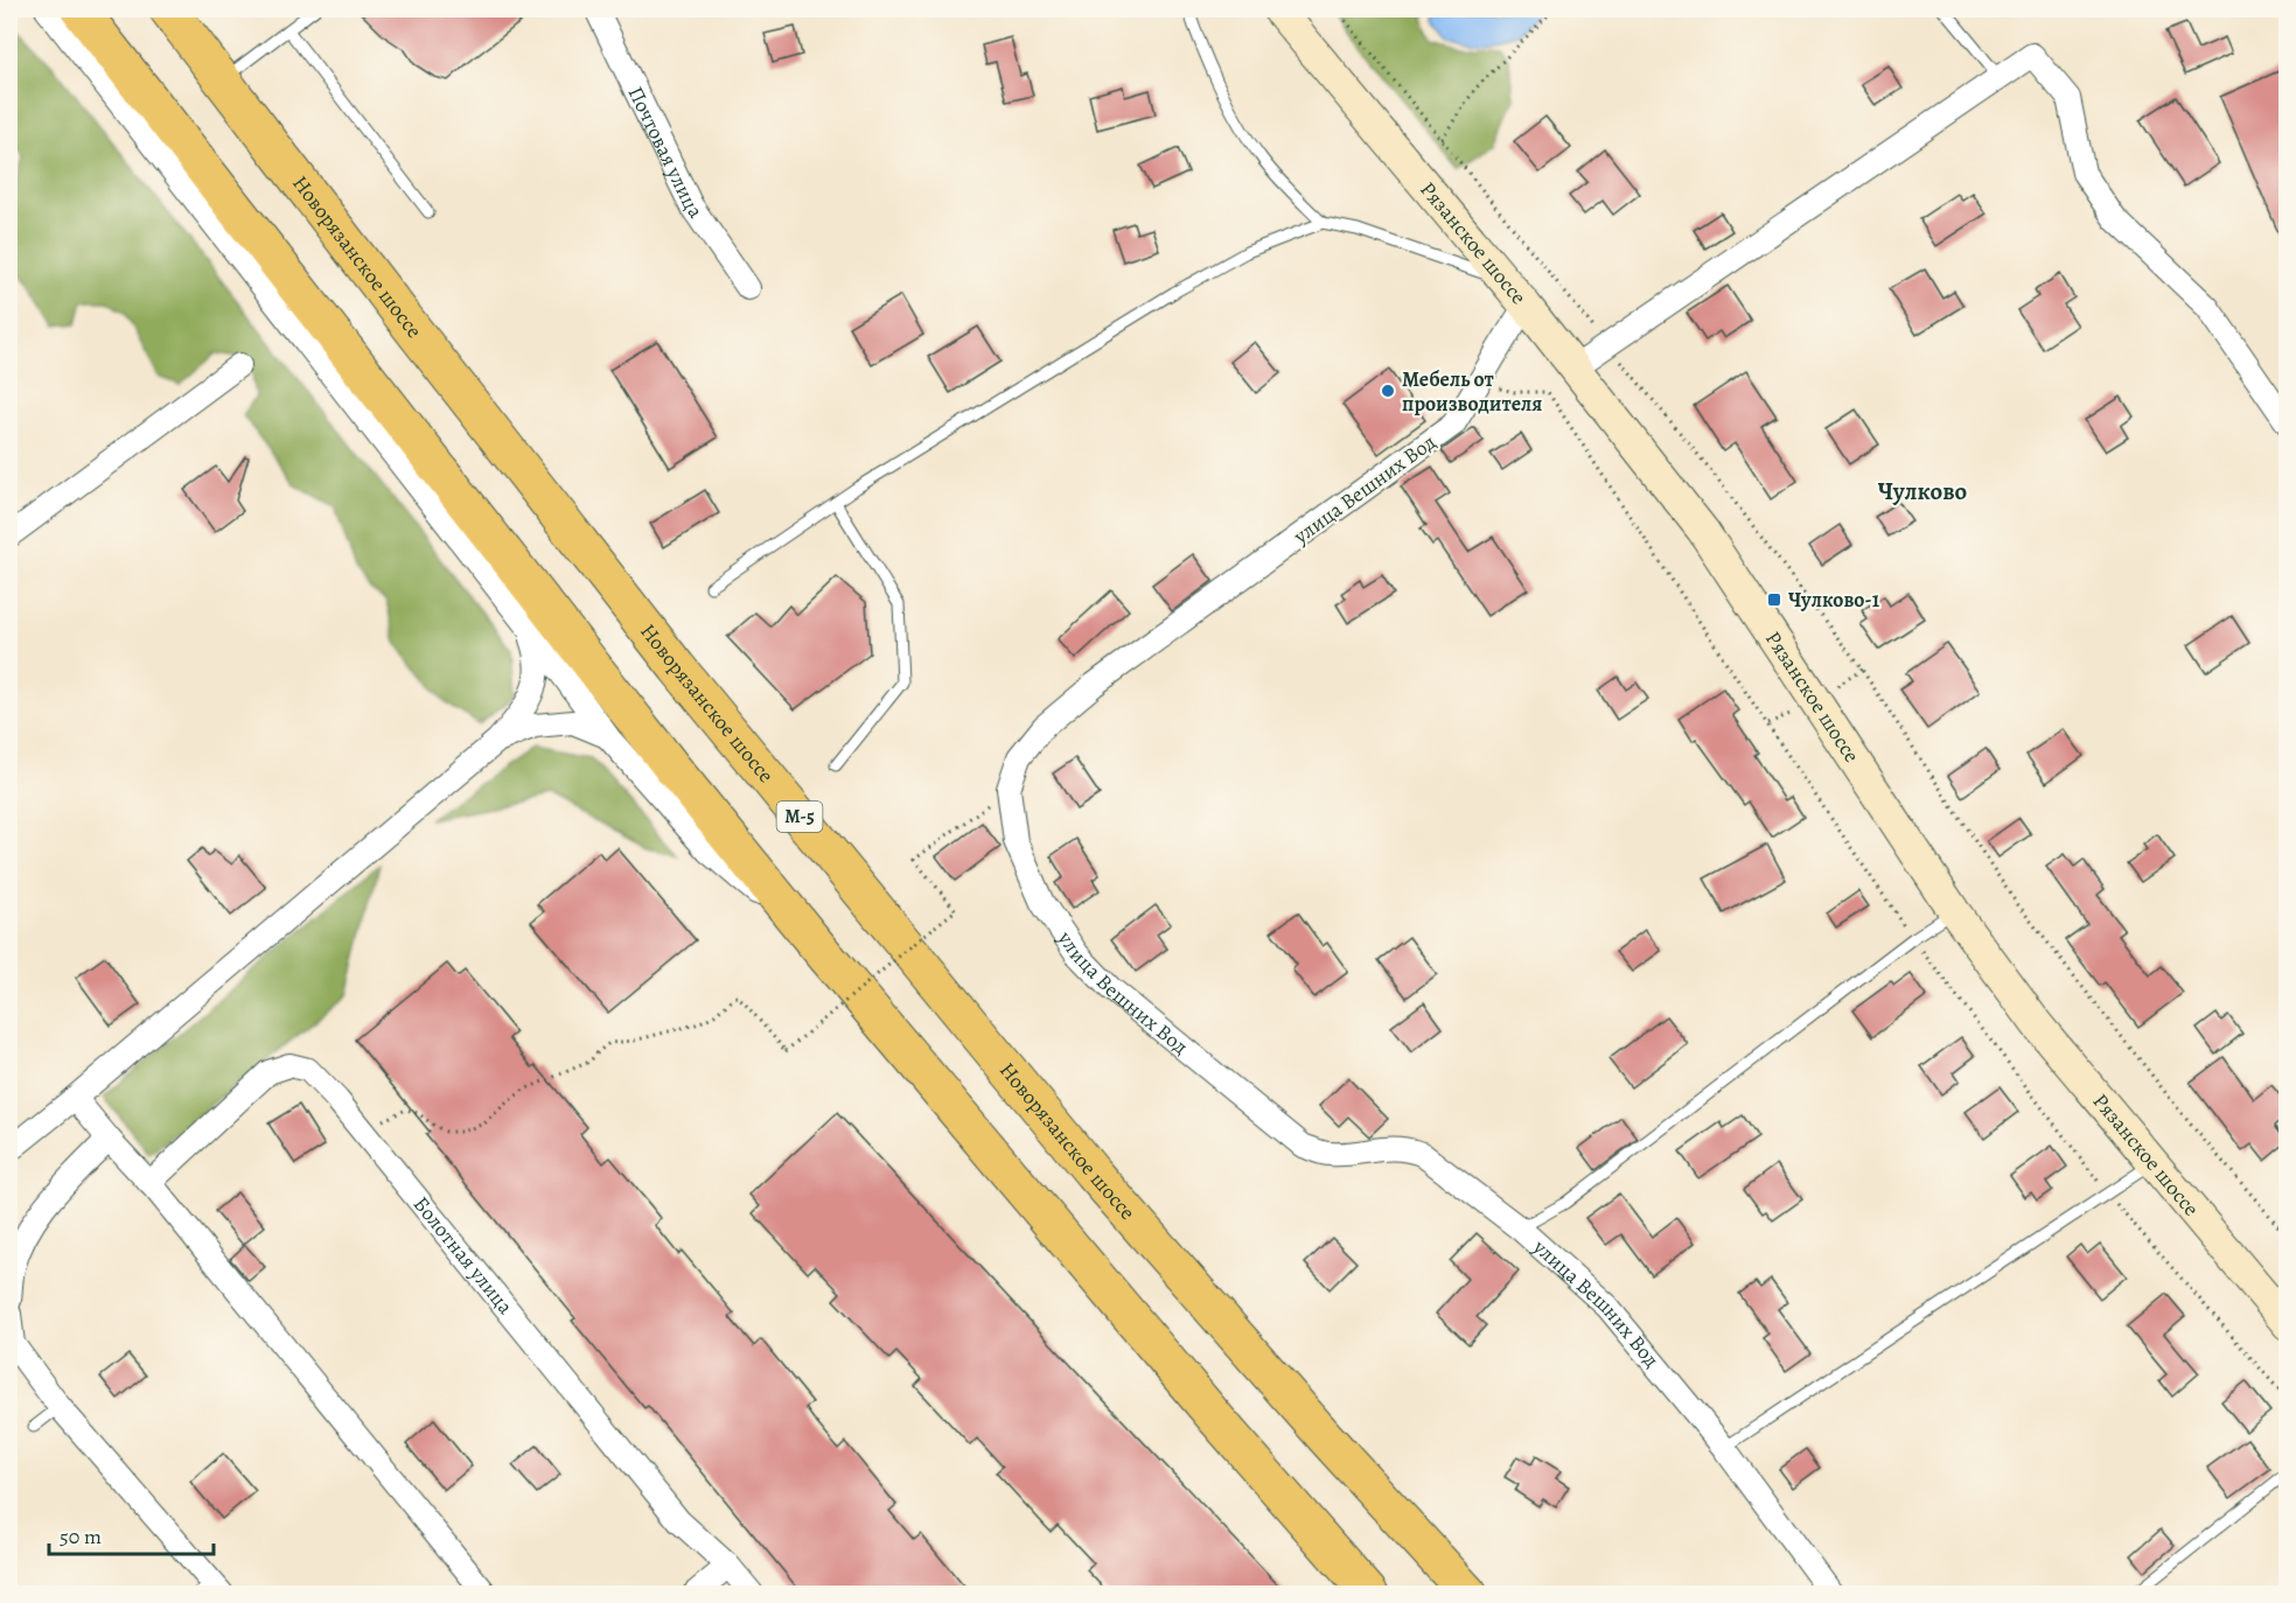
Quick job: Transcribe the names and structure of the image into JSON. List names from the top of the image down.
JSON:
{
  "streets": {
    "highway": ["Новорязанское шоссе", "М-5"],
    "main road": ["Рязанское шоссе"],
    "street": ["Почтовая улица", "улица Вешних Вод", "Болотная улица"]
  },
  "crossings": [
    ["Рязанское шоссе", "улица Вешних Вод"]
  ],
  "districts": ["Чулково"],
  "places": {
    "other": ["Мебель от производителя"],
    "transit": ["Чулково-1"]
  },
  "scale_bar": "50 m"
}
